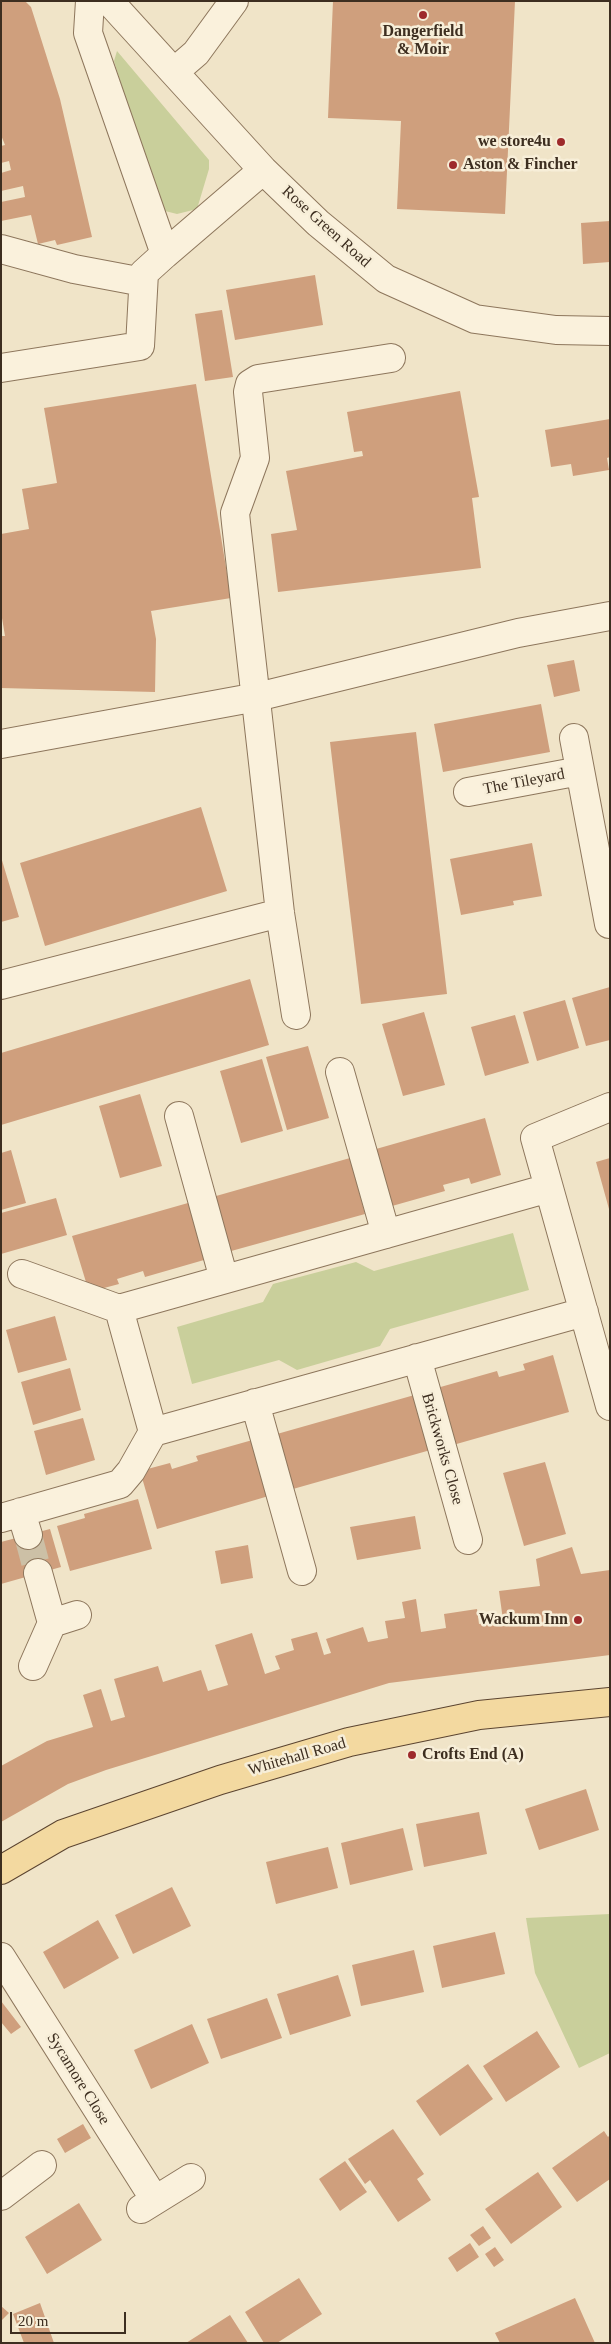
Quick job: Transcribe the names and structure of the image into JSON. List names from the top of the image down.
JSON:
{
  "streets": {
    "main road": ["Whitehall Road"],
    "street": [
      "Rose Green Road",
      "The Tileyard",
      "Brickworks Close",
      "Sycamore Close"
    ]
  },
  "places": [
    "Dangerfield & Moir",
    "we store4u",
    "Aston & Fincher",
    "Wackum Inn",
    "Crofts End (A)"
  ],
  "scale_bar": "20 m"
}
